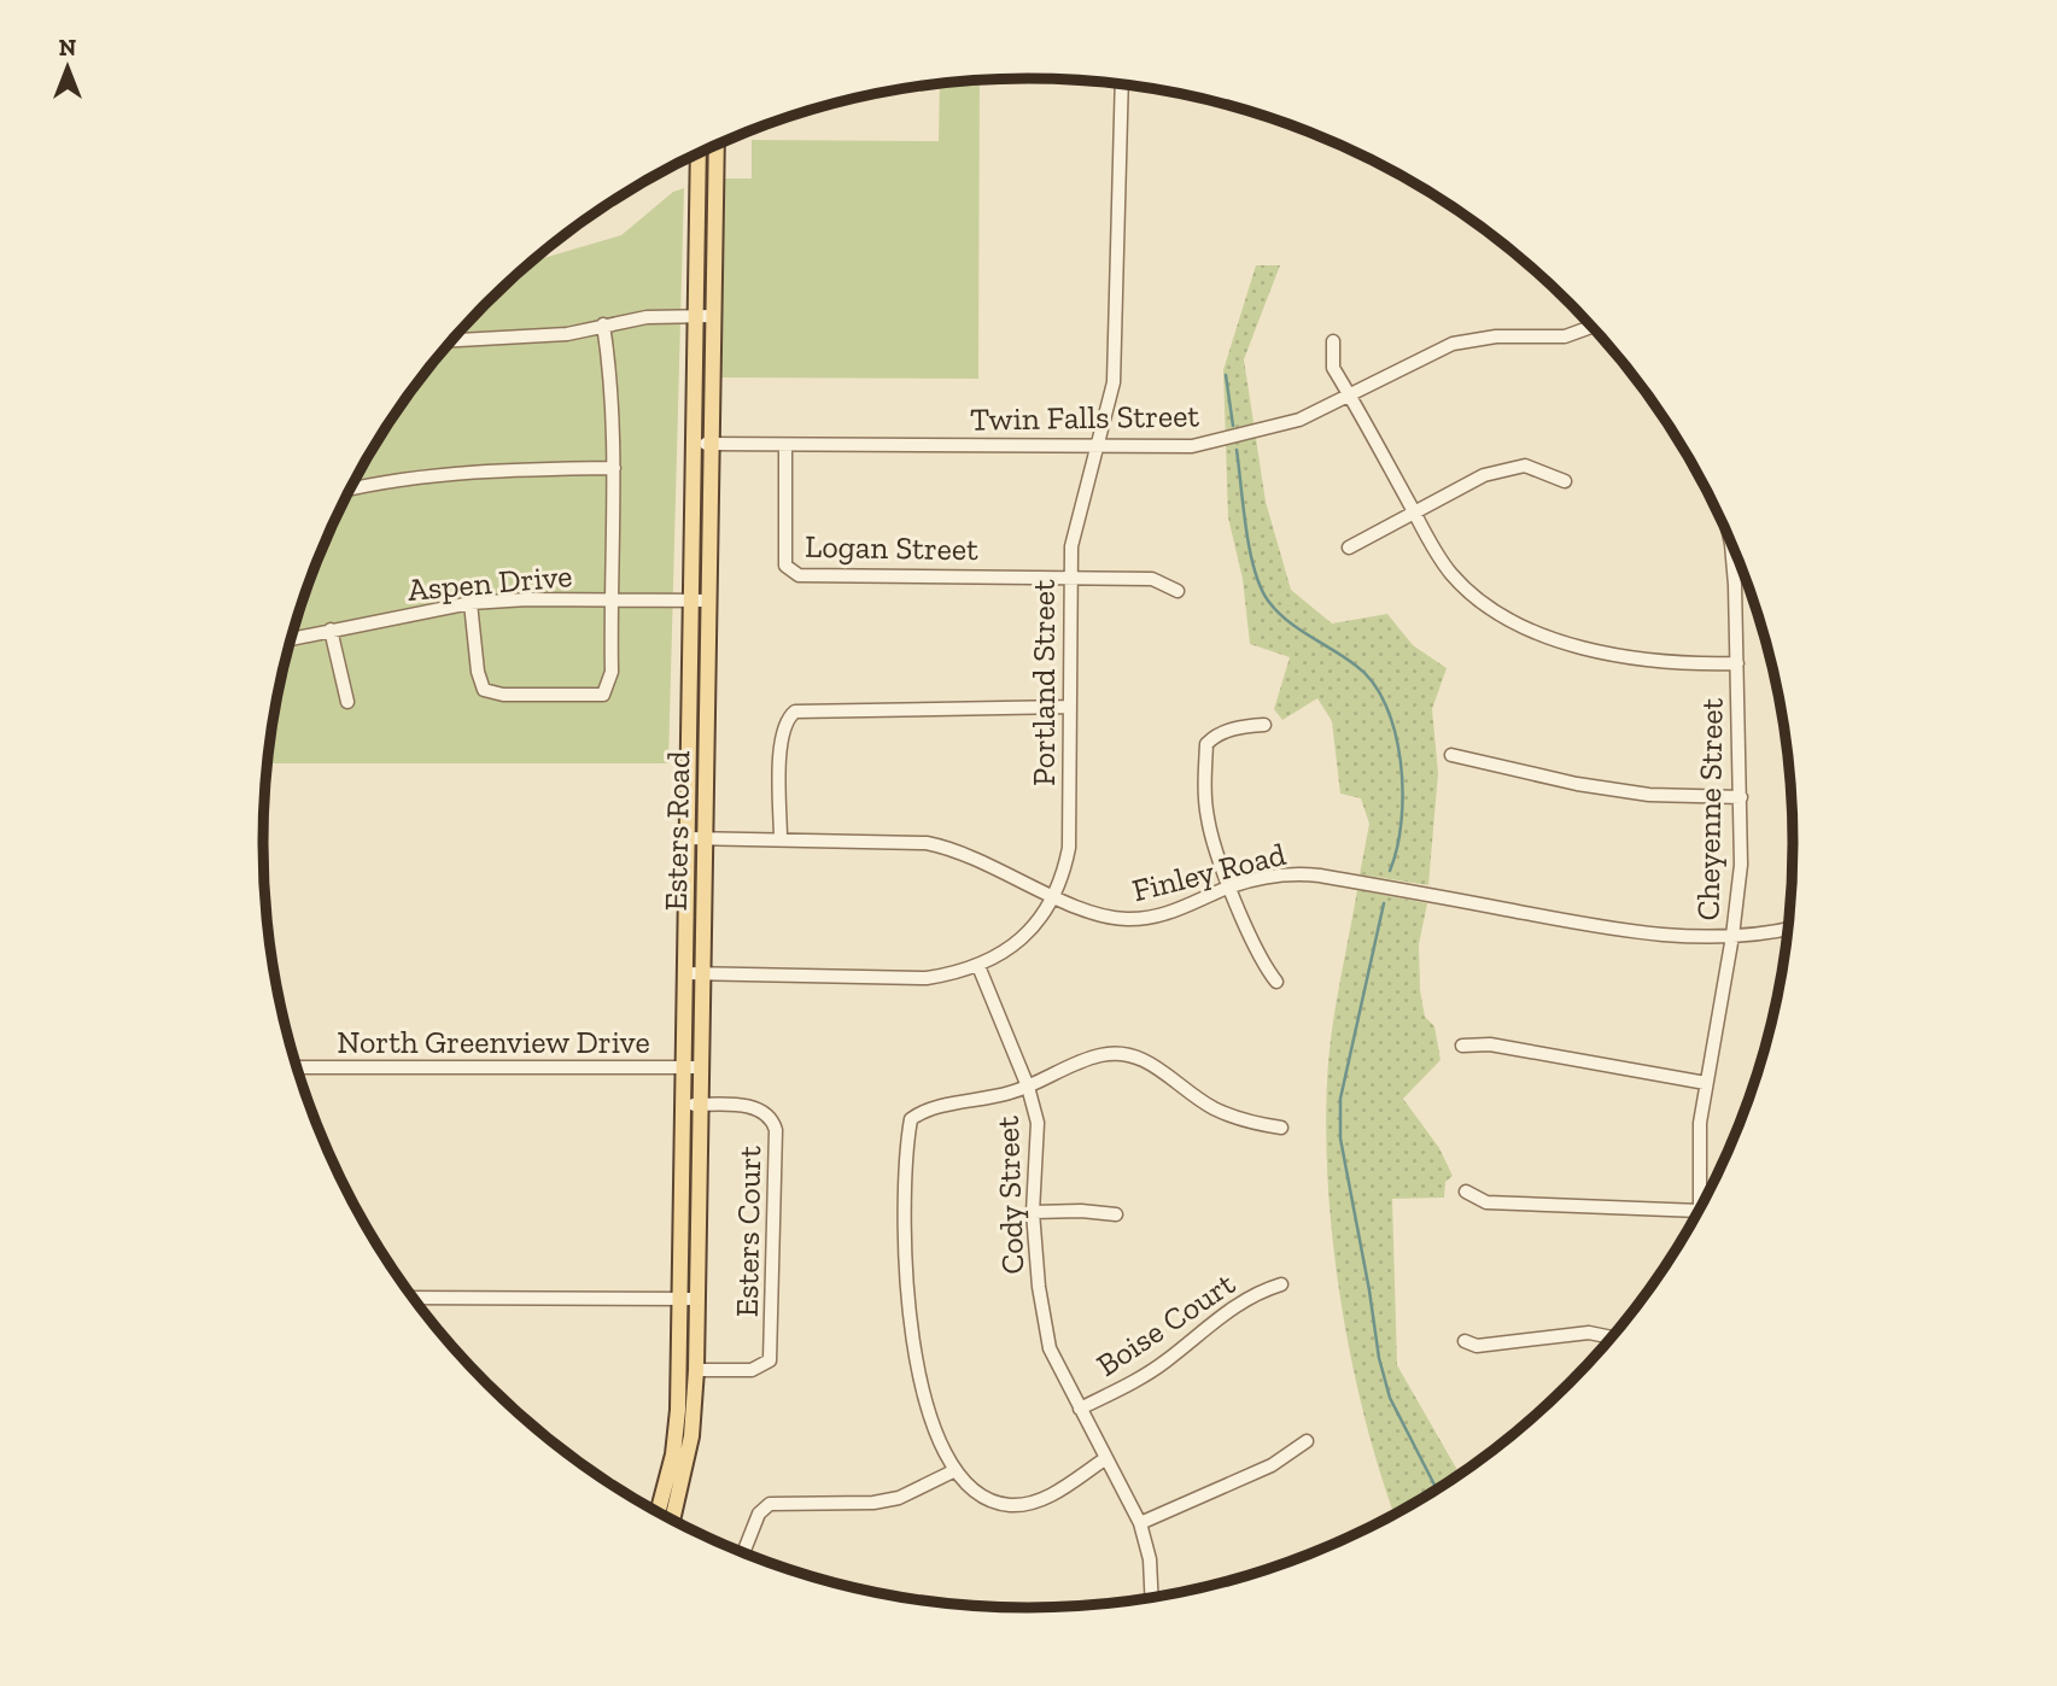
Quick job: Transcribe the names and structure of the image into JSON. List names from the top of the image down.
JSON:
{
  "streets": {
    "main road": ["Esters Road"],
    "street": [
      "Twin Falls Street",
      "Logan Street",
      "Aspen Drive",
      "Portland Street",
      "Cheyenne Street",
      "Finley Road",
      "North Greenview Drive",
      "Cody Street",
      "Esters Court",
      "Boise Court"
    ]
  },
  "crossings": [
    ["Twin Falls Street", "Logan Street"],
    ["Twin Falls Street", "Portland Street"],
    ["Twin Falls Street", "Esters Road"],
    ["Logan Street", "Portland Street"],
    ["Aspen Drive", "Esters Road"],
    ["Portland Street", "Esters Road"],
    ["Portland Street", "Finley Road"],
    ["Portland Street", "Cody Street"],
    ["Cheyenne Street", "Finley Road"],
    ["Esters Road", "Finley Road"],
    ["Esters Road", "North Greenview Drive"],
    ["Esters Road", "Esters Court"],
    ["Cody Street", "Boise Court"]
  ],
  "north": "top"
}
